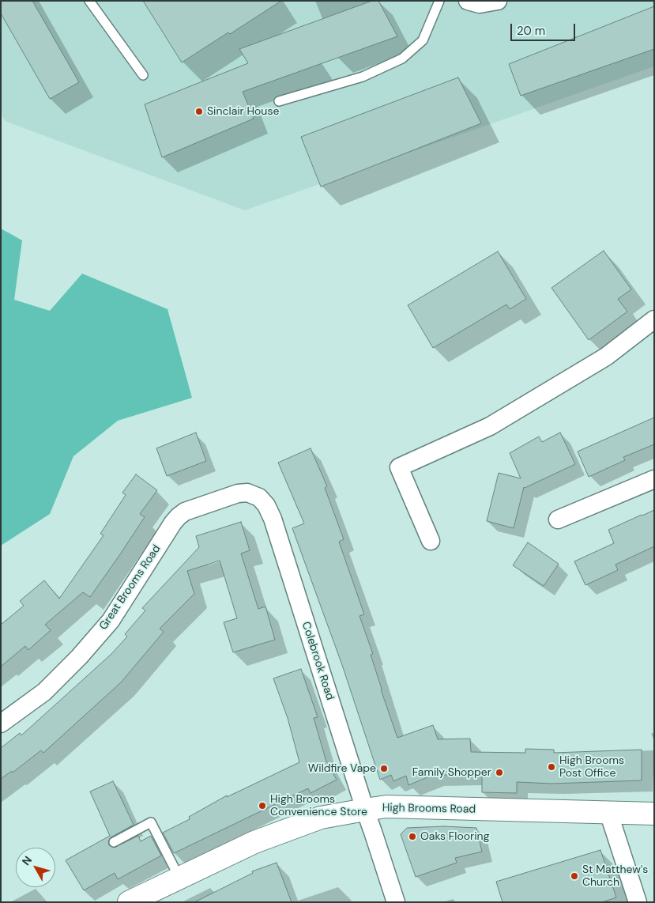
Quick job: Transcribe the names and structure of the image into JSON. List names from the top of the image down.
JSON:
{
  "streets": {
    "street": ["Great Brooms Road", "Colebrook Road", "High Brooms Road"]
  },
  "crossings": [
    ["Great Brooms Road", "Colebrook Road"],
    ["Colebrook Road", "High Brooms Road"]
  ],
  "places": [
    "Sinclair House",
    "High Brooms Post Office",
    "Wildfire Vape",
    "Family Shopper",
    "High Brooms Convenience Store",
    "Oaks Flooring",
    "St Matthew's Church"
  ],
  "scale_bar": "20 m",
  "north": "top left"
}
